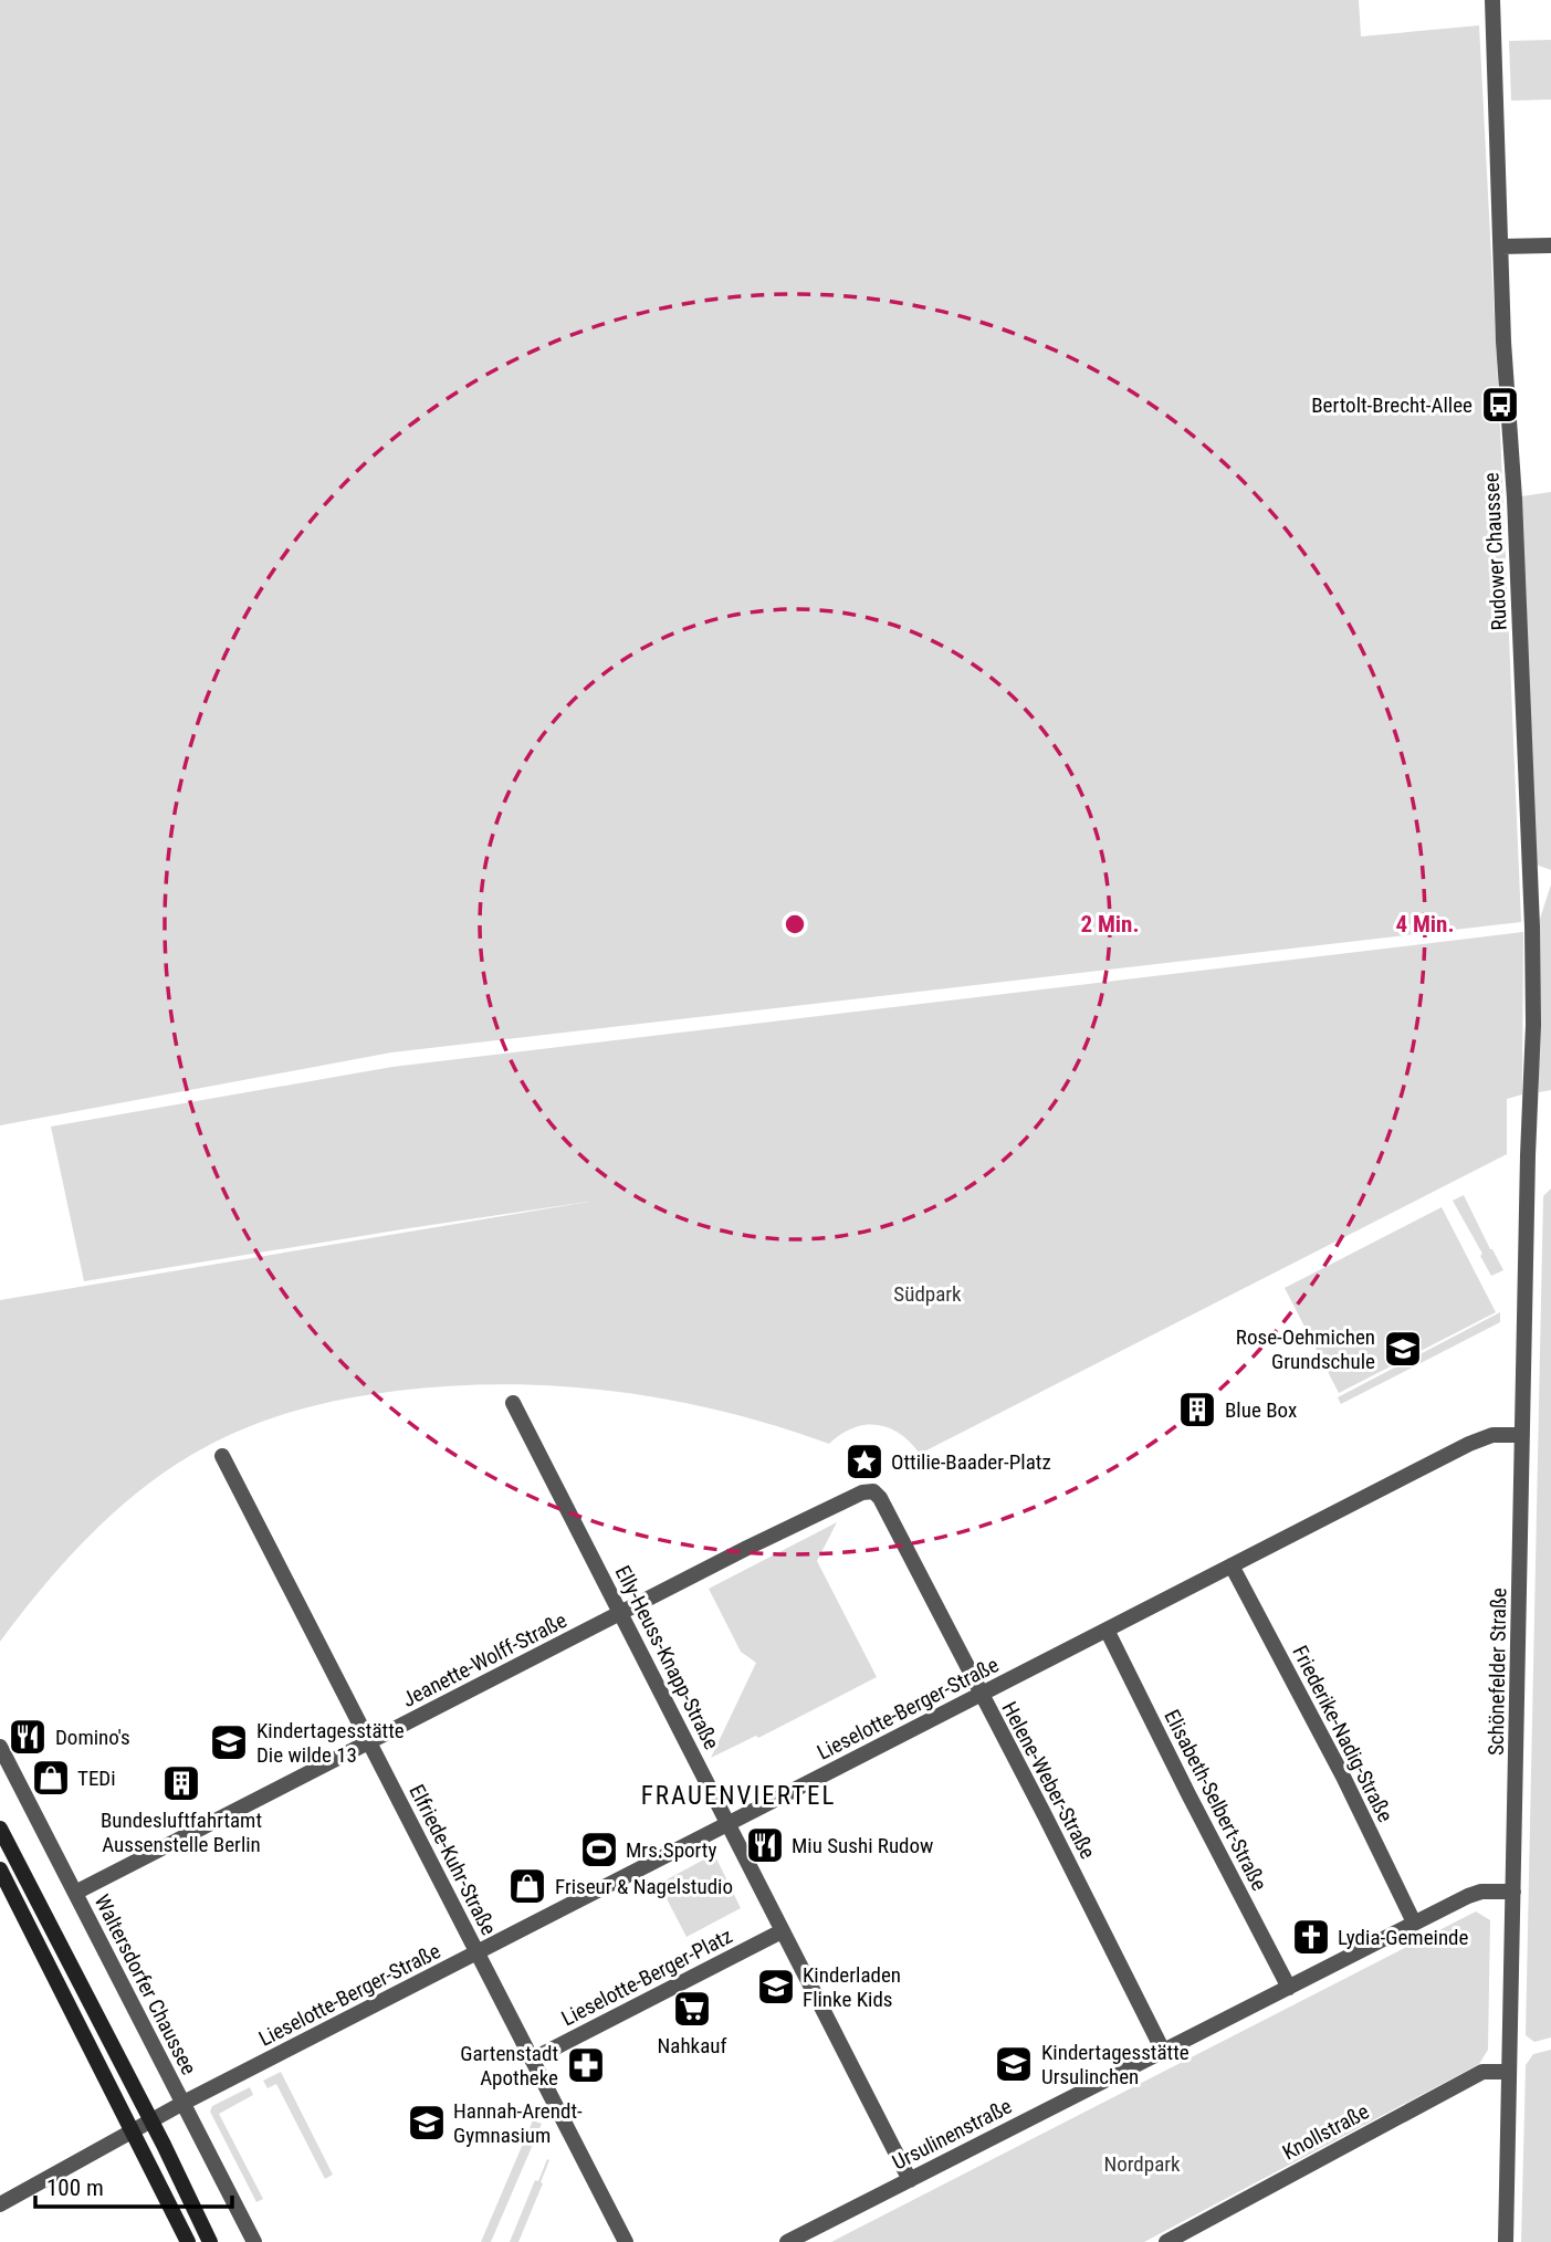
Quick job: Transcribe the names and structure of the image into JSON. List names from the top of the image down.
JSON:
{
  "streets": {
    "street": [
      "Rudower Chaussee",
      "Elly-Heuss-Knapp-Straße",
      "Jeanette-Wolff-Straße",
      "Schönefelder Straße",
      "Lieselotte-Berger-Straße",
      "Friederike-Nadig-Straße",
      "Helene-Weber-Straße",
      "Elisabeth-Selbert-Straße",
      "Elfriede-Kuhr-Straße",
      "Lieselotte-Berger-Platz",
      "Waltersdorfer Chaussee",
      "Knollstraße",
      "Ursulinenstraße"
    ]
  },
  "crossings": [
    ["Rudower Chaussee", "Schönefelder Straße"],
    ["Elly-Heuss-Knapp-Straße", "Jeanette-Wolff-Straße"],
    ["Elly-Heuss-Knapp-Straße", "Lieselotte-Berger-Straße"],
    ["Elly-Heuss-Knapp-Straße", "Lieselotte-Berger-Platz"],
    ["Elly-Heuss-Knapp-Straße", "Ursulinenstraße"],
    ["Jeanette-Wolff-Straße", "Helene-Weber-Straße"],
    ["Jeanette-Wolff-Straße", "Elfriede-Kuhr-Straße"],
    ["Jeanette-Wolff-Straße", "Waltersdorfer Chaussee"],
    ["Schönefelder Straße", "Lieselotte-Berger-Straße"],
    ["Schönefelder Straße", "Knollstraße"],
    ["Schönefelder Straße", "Ursulinenstraße"],
    ["Lieselotte-Berger-Straße", "Friederike-Nadig-Straße"],
    ["Lieselotte-Berger-Straße", "Helene-Weber-Straße"],
    ["Lieselotte-Berger-Straße", "Elisabeth-Selbert-Straße"],
    ["Lieselotte-Berger-Straße", "Elfriede-Kuhr-Straße"],
    ["Lieselotte-Berger-Straße", "Waltersdorfer Chaussee"],
    ["Friederike-Nadig-Straße", "Ursulinenstraße"],
    ["Helene-Weber-Straße", "Ursulinenstraße"],
    ["Elisabeth-Selbert-Straße", "Ursulinenstraße"],
    ["Elfriede-Kuhr-Straße", "Lieselotte-Berger-Platz"]
  ],
  "districts": ["FRAUENVIERTEL"],
  "parks": ["Südpark", "Nordpark"],
  "places": {
    "bus stop": ["Bertolt-Brecht-Allee"],
    "school or university": [
      "Rose-Oehmichen Grundschule",
      "Kindertagesstätte Die wilde 13",
      "Kinderladen Flinke Kids",
      "Kindertagesstätte Ursulinchen",
      "Hannah-Arendt- Gymnasium"
    ],
    "building": ["Blue Box", "Bundesluftfahrtamt Aussenstelle Berlin"],
    "place": ["Ottilie-Baader-Platz"],
    "restaurant": ["Domino's", "Miu Sushi Rudow"],
    "shop": ["TEDi", "Friseur & Nagelstudio"],
    "sports": ["Mrs.Sporty"],
    "church": ["Lydia-Gemeinde"],
    "supermarket": ["Nahkauf"],
    "pharmacy": ["Gartenstadt Apotheke"]
  },
  "scale_bar": "100 m",
  "rings": ["2 Min.", "4 Min."]
}
